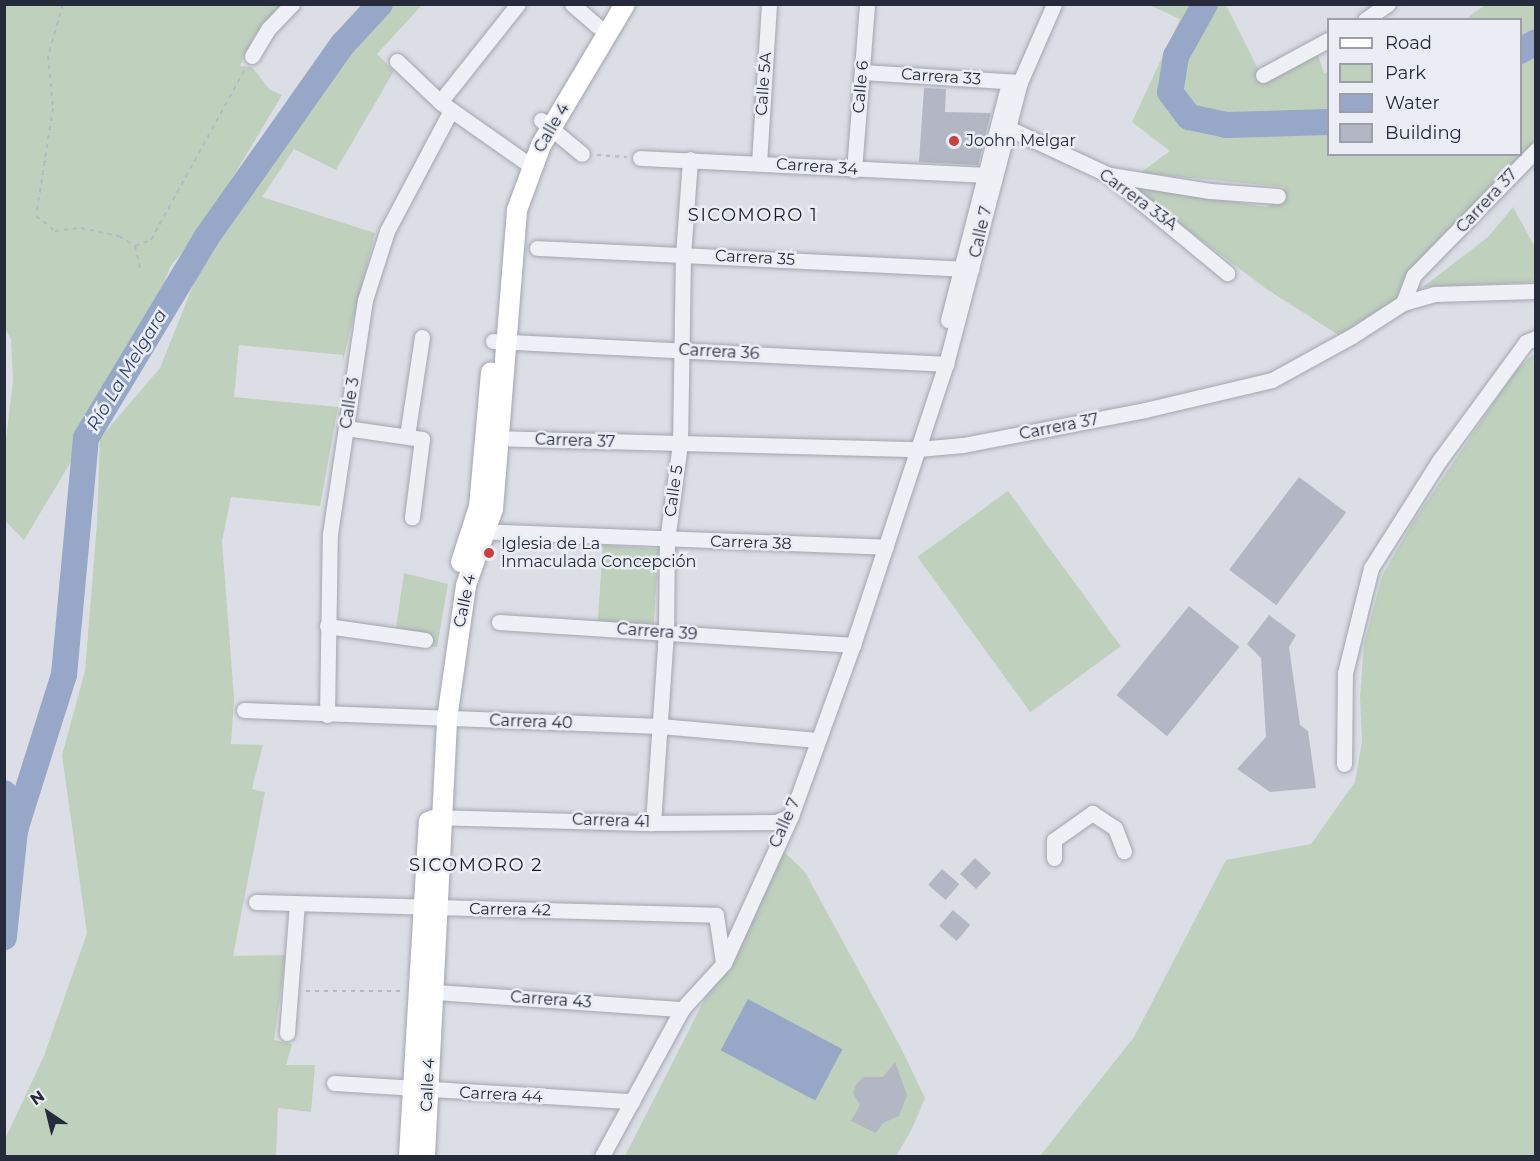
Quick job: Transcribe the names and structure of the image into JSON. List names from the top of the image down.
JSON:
{
  "streets": {
    "main road": ["Calle 4"],
    "street": [
      "Carrera 33",
      "Calle 5A",
      "Calle 6",
      "Carrera 34",
      "Carrera 33A",
      "Carrera 37",
      "Calle 7",
      "Carrera 35",
      "Carrera 36",
      "Calle 3",
      "Calle 5",
      "Carrera 38",
      "Carrera 39",
      "Carrera 40",
      "Carrera 41",
      "Carrera 42",
      "Carrera 43",
      "Carrera 44"
    ]
  },
  "crossings": [
    ["Carrera 33", "Calle 6"],
    ["Carrera 33", "Calle 7"],
    ["Calle 5A", "Carrera 34"],
    ["Calle 6", "Carrera 34"],
    ["Calle 4", "Carrera 37"],
    ["Calle 4", "Carrera 36"],
    ["Calle 4", "Carrera 38"],
    ["Calle 4", "Carrera 40"],
    ["Calle 4", "Carrera 41"],
    ["Calle 4", "Carrera 42"],
    ["Calle 4", "Carrera 43"],
    ["Calle 4", "Carrera 44"],
    ["Carrera 34", "Calle 7"],
    ["Carrera 34", "Calle 5"],
    ["Carrera 33A", "Calle 7"],
    ["Carrera 37", "Calle 7"],
    ["Carrera 37", "Calle 5"],
    ["Calle 7", "Carrera 35"],
    ["Calle 7", "Carrera 36"],
    ["Calle 7", "Carrera 38"],
    ["Calle 7", "Carrera 39"],
    ["Calle 7", "Carrera 40"],
    ["Calle 7", "Carrera 41"],
    ["Calle 7", "Carrera 42"],
    ["Calle 7", "Carrera 43"],
    ["Calle 7", "Carrera 44"],
    ["Carrera 35", "Calle 5"],
    ["Carrera 36", "Calle 5"],
    ["Calle 3", "Carrera 40"],
    ["Calle 5", "Carrera 38"],
    ["Calle 5", "Carrera 39"],
    ["Calle 5", "Carrera 40"],
    ["Calle 5", "Carrera 41"]
  ],
  "districts": ["SICOMORO 1", "SICOMORO 2"],
  "water": ["Río La Melgara"],
  "places": ["Joohn Melgar", "Iglesia de La Inmaculada Concepción"],
  "legend": [
    "Road",
    "Park",
    "Water",
    "Building"
  ],
  "north": "top left"
}
